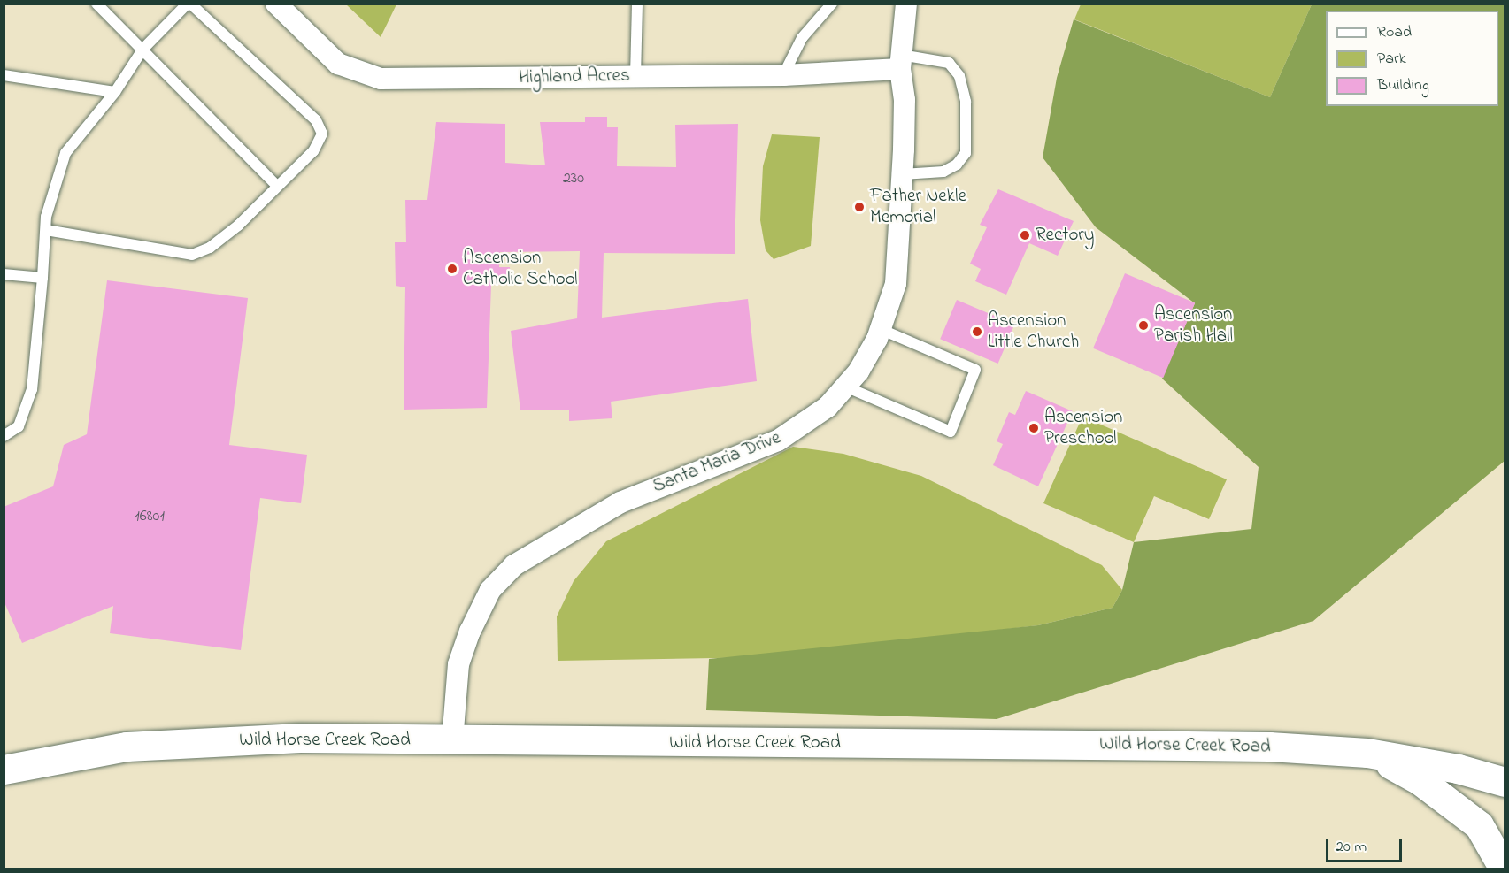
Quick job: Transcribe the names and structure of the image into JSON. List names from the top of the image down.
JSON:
{
  "streets": {
    "main road": ["Wild Horse Creek Road"],
    "street": ["Highland Acres", "Santa Maria Drive"]
  },
  "crossings": [
    ["Highland Acres", "Santa Maria Drive"],
    ["Santa Maria Drive", "Wild Horse Creek Road"]
  ],
  "places": [
    "Father Nekle Memorial",
    "Rectory",
    "Ascension Catholic School",
    "Ascension Parish Hall",
    "Ascension Little Church",
    "Ascension Preschool"
  ],
  "house_numbers": ["230", "16801"],
  "legend": ["Road", "Park", "Building"],
  "scale_bar": "20 m"
}
